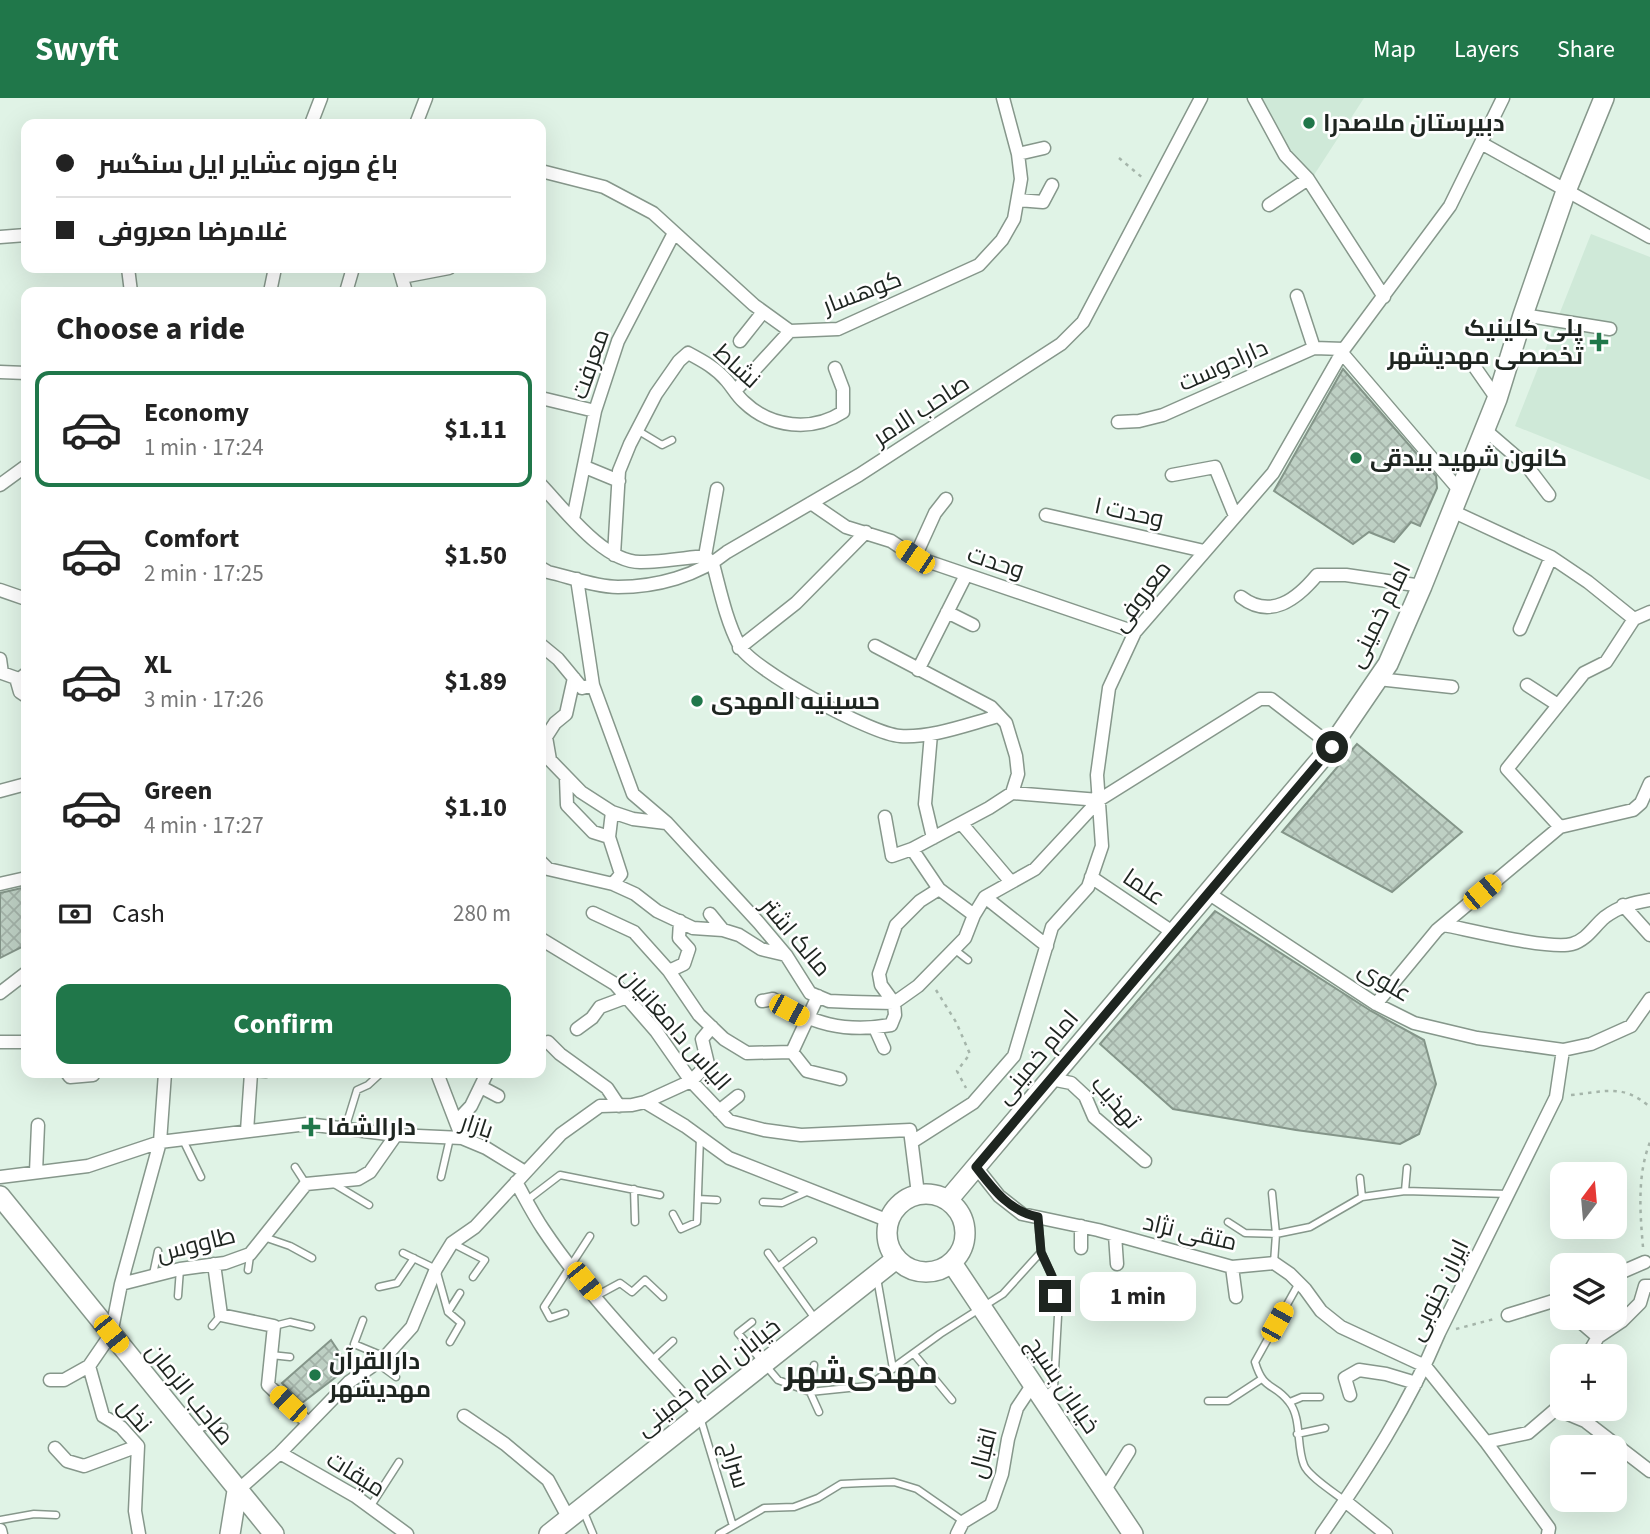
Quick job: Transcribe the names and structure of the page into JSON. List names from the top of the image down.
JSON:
{
  "streets": {
    "street": [
      "کوهسار",
      "معرفت",
      "دارادوست",
      "نشاط",
      "صاحب الامر",
      "وحدت ۱",
      "وحدت",
      "معروفی",
      "امام خمینی",
      "علما",
      "مالک اشتر",
      "علوی",
      "الیاس دامغانیان",
      "تهذیب",
      "بازار",
      "متقی نژاد",
      "طاووس",
      "ایران جنوبی",
      "خیابان امام خمینی",
      "خیابان بسیج",
      "صاحب الزمان",
      "نخل",
      "اقبال",
      "میقات"
    ],
    "lane": ["سراج"]
  },
  "crossings": [
    ["دارادوست", "معروفی"],
    ["صاحب الامر", "وحدت"],
    ["صاحب الامر", "مالک اشتر"],
    ["وحدت ۱", "معروفی"],
    ["وحدت", "معروفی"],
    ["معروفی", "علما"],
    ["معروفی", "الیاس دامغانیان"],
    ["امام خمینی", "علما"],
    ["امام خمینی", "علوی"],
    ["امام خمینی", "تهذیب"],
    ["امام خمینی", "متقی نژاد"],
    ["امام خمینی", "خیابان امام خمینی"],
    ["امام خمینی", "خیابان بسیج"],
    ["علوی", "ایران جنوبی"],
    ["خیابان امام خمینی", "خیابان بسیج"],
    ["خیابان امام خمینی", "سراج"],
    ["خیابان بسیج", "اقبال"]
  ],
  "districts": ["مهدی‌شهر"],
  "places": {
    "other": [
      "دبیرستان ملاصدرا",
      "کانون شهید بیدقی",
      "حسینیه المهدی",
      "دارالقرآن مهدیشهر"
    ],
    "health": ["پلی کلینیک تخصصی مهدیشهر", "دارالشفا"]
  },
  "north": "top",
  "page": {
    "header": "Swyft",
    "nav": ["Map", "Layers", "Share"],
    "banner": ["باغ موزه عشایر ایل سنگسر", "غلامرضا معروفی"],
    "heading": "Choose a ride",
    "list": [
      {
        "name": "Economy",
        "note": "1 min · 17:24",
        "value": "$1.11"
      },
      {
        "name": "Comfort",
        "note": "2 min · 17:25",
        "value": "$1.50"
      },
      {
        "name": "XL",
        "note": "3 min · 17:26",
        "value": "$1.89"
      },
      {
        "name": "Green",
        "note": "4 min · 17:27",
        "value": "$1.10"
      }
    ],
    "pay": ["Cash", "280 m"],
    "buttons": "Confirm",
    "map_buttons": ["+", "−"],
    "bubble": "1 min"
  }
}
